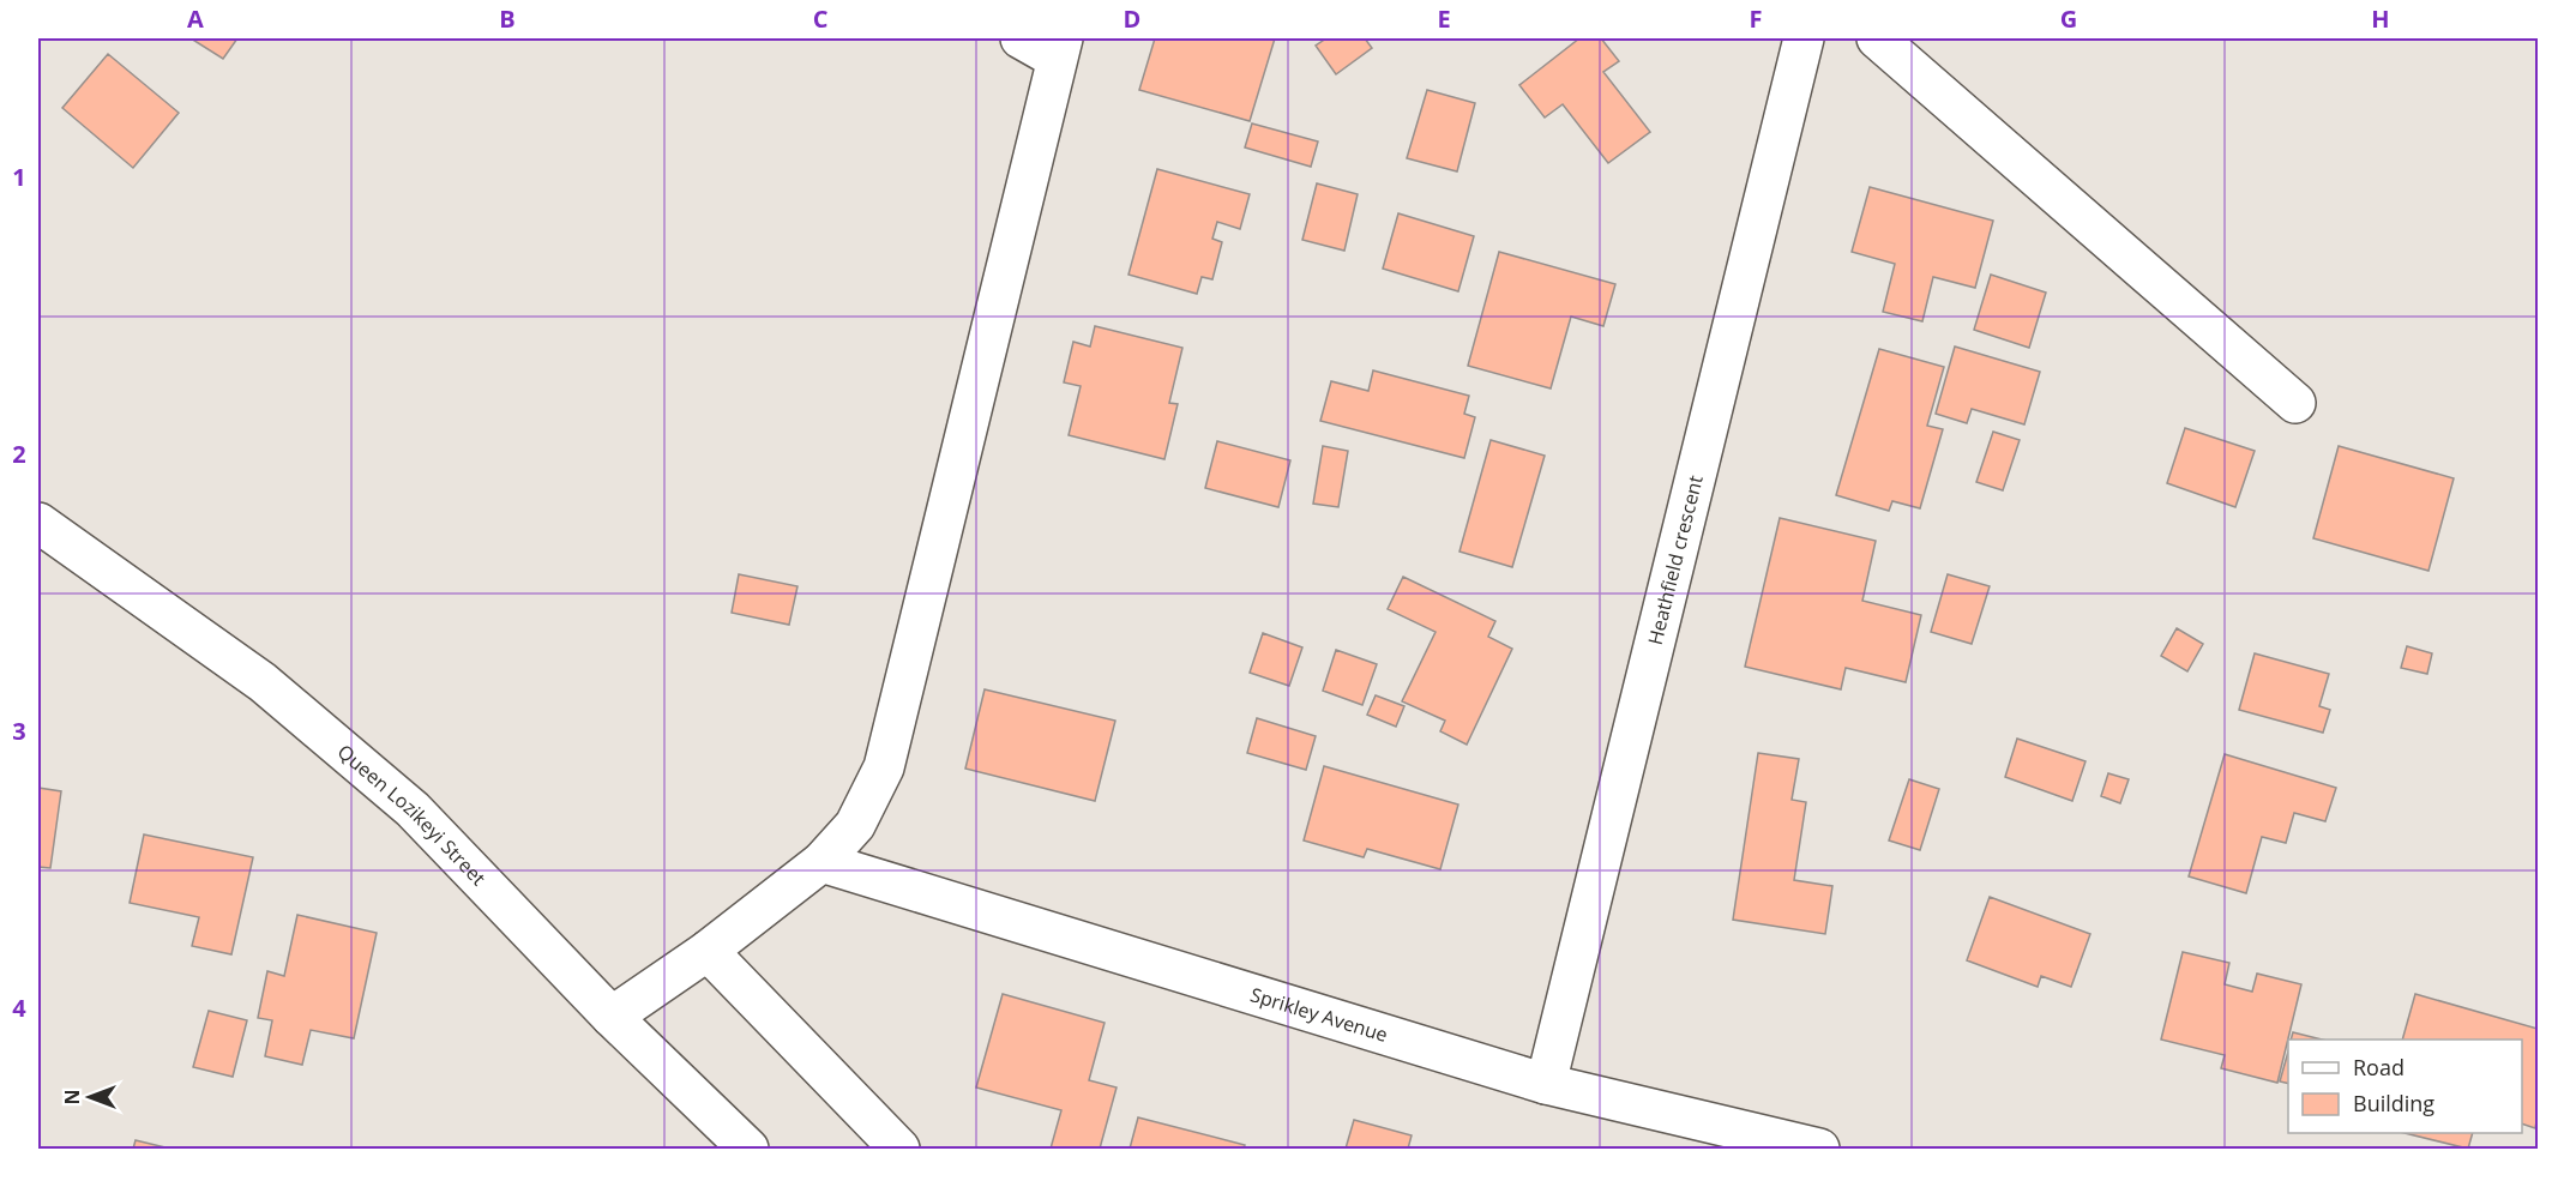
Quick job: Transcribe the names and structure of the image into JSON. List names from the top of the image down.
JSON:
{
  "streets": {
    "street": ["Heathfield crescent", "Queen Lozikeyi Street", "Sprikley Avenue"]
  },
  "crossings": [
    ["Heathfield crescent", "Sprikley Avenue"]
  ],
  "legend": ["Road", "Building"],
  "north": "left",
  "grid": {
    "columns": [
      "A",
      "B",
      "C",
      "D",
      "E",
      "F",
      "G",
      "H"
    ],
    "rows": [
      "1",
      "2",
      "3",
      "4"
    ]
  }
}
